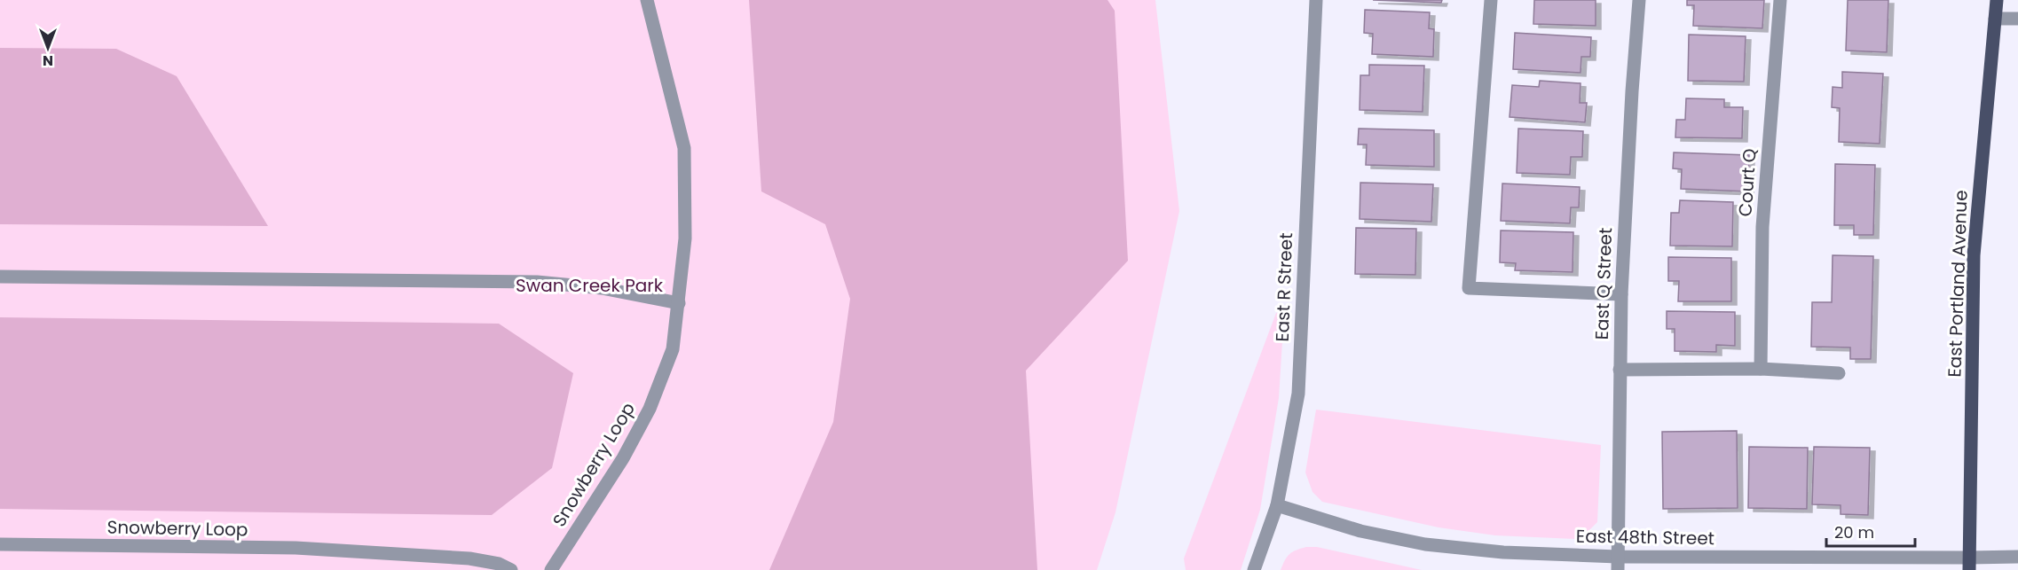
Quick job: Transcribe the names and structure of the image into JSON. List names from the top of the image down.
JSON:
{
  "streets": {
    "main road": ["East Portland Avenue"],
    "street": [
      "Court Q",
      "East Q Street",
      "East R Street",
      "Snowberry Loop",
      "East 48th Street"
    ]
  },
  "crossings": [
    ["East Q Street", "East 48th Street"],
    ["East Portland Avenue", "East 48th Street"],
    ["East R Street", "East 48th Street"]
  ],
  "parks": ["Swan Creek Park"],
  "scale_bar": "20 m",
  "north": "bottom"
}
